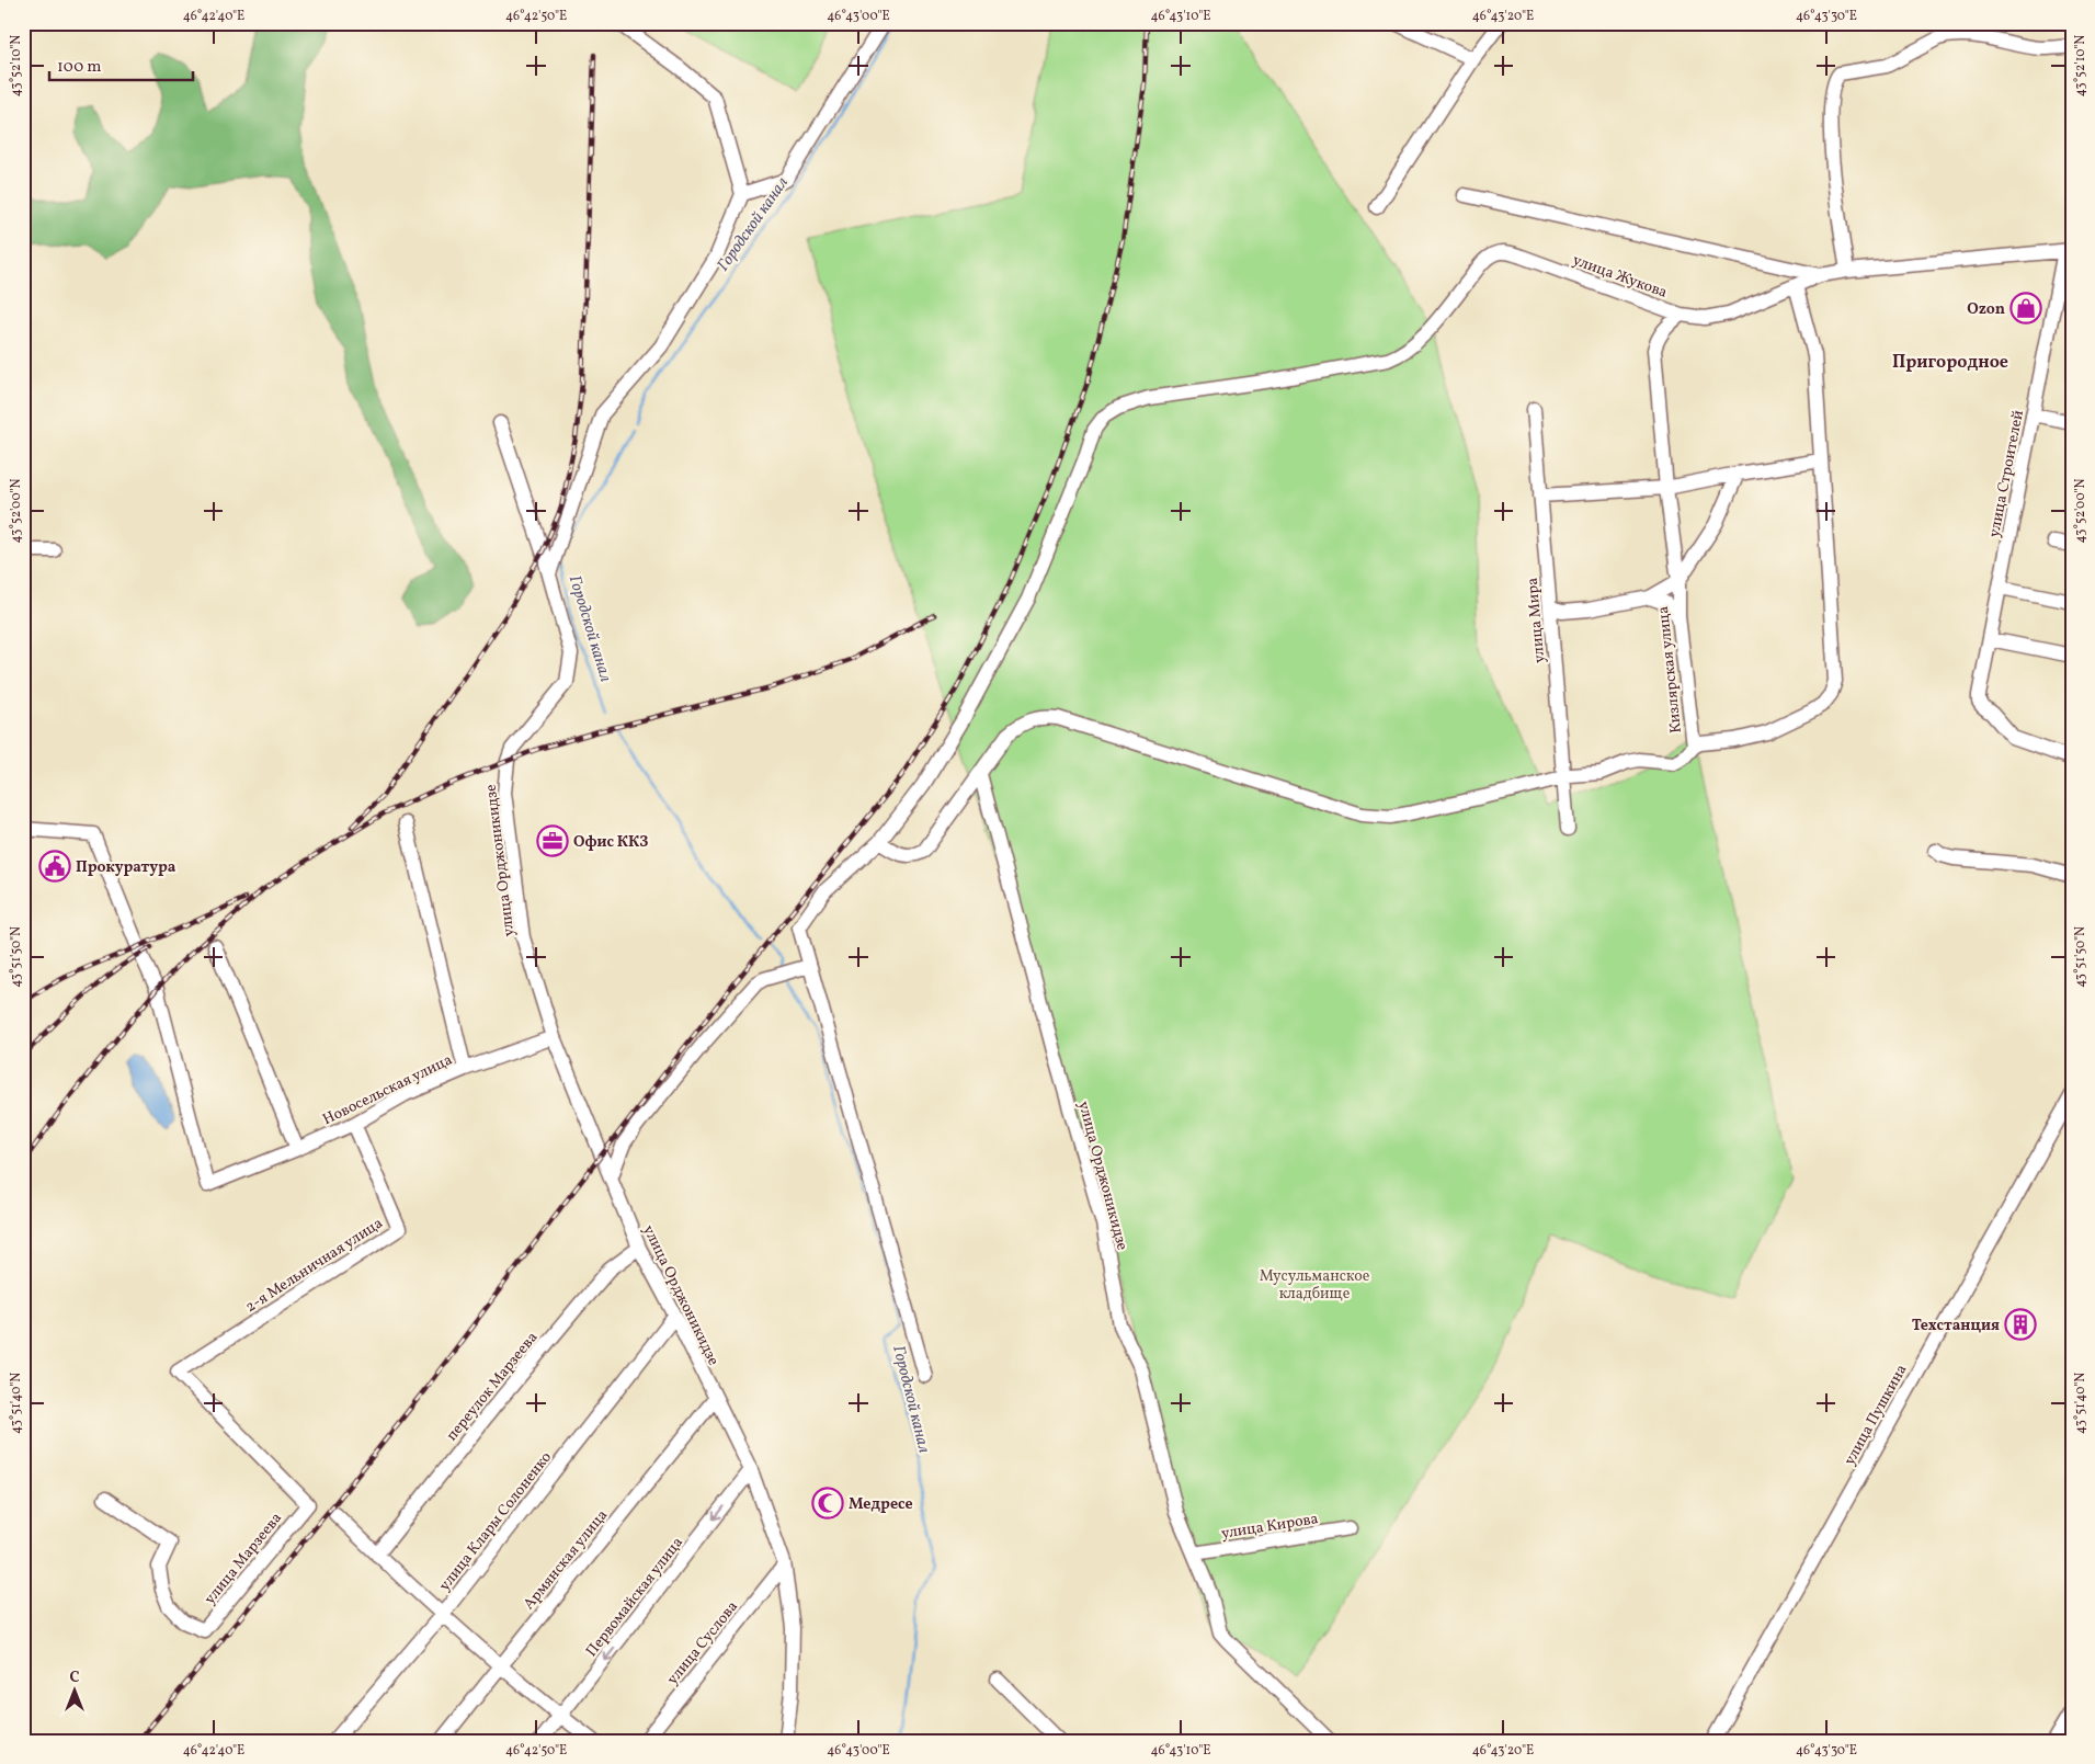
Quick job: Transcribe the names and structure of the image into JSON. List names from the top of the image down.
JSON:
{
  "streets": {
    "street": [
      "улица Жукова",
      "улица Строителей",
      "улица Мира",
      "Кизлярская улица",
      "улица Орджоникидзе",
      "Новосельская улица",
      "2-я Мельничная улица",
      "переулок Марзеева",
      "улица Пушкина",
      "улица Клары Солоненко",
      "улица Кирова",
      "улица Марзеева",
      "Армянская улица",
      "Первомайская улица",
      "улица Суслова"
    ]
  },
  "crossings": [
    ["улица Жукова", "улица Строителей"],
    ["улица Жукова", "Кизлярская улица"],
    ["улица Орджоникидзе", "Новосельская улица"],
    ["улица Орджоникидзе", "переулок Марзеева"],
    ["улица Орджоникидзе", "улица Клары Солоненко"],
    ["улица Орджоникидзе", "улица Кирова"],
    ["улица Орджоникидзе", "Армянская улица"],
    ["улица Орджоникидзе", "Первомайская улица"],
    ["улица Орджоникидзе", "улица Суслова"],
    ["Новосельская улица", "2-я Мельничная улица"],
    ["2-я Мельничная улица", "улица Марзеева"]
  ],
  "one_way": ["Первомайская улица"],
  "districts": ["Пригородное"],
  "water": ["Городской канал"],
  "parks": ["Мусульманское кладбище"],
  "places": {
    "shop": ["Ozon"],
    "office": ["Офис ККЗ"],
    "public building": ["Прокуратура"],
    "building": ["Техстанция"],
    "mosque": ["Медресе"]
  },
  "scale_bar": "100 m",
  "north": "top",
  "coordinates": [
    "46°42'40\"E",
    "46°42'50\"E",
    "46°43'00\"E",
    "46°43'10\"E",
    "46°43'20\"E",
    "46°43'30\"E",
    "43°52'10\"N",
    "43°52'00\"N",
    "43°51'50\"N",
    "43°51'40\"N"
  ]
}
